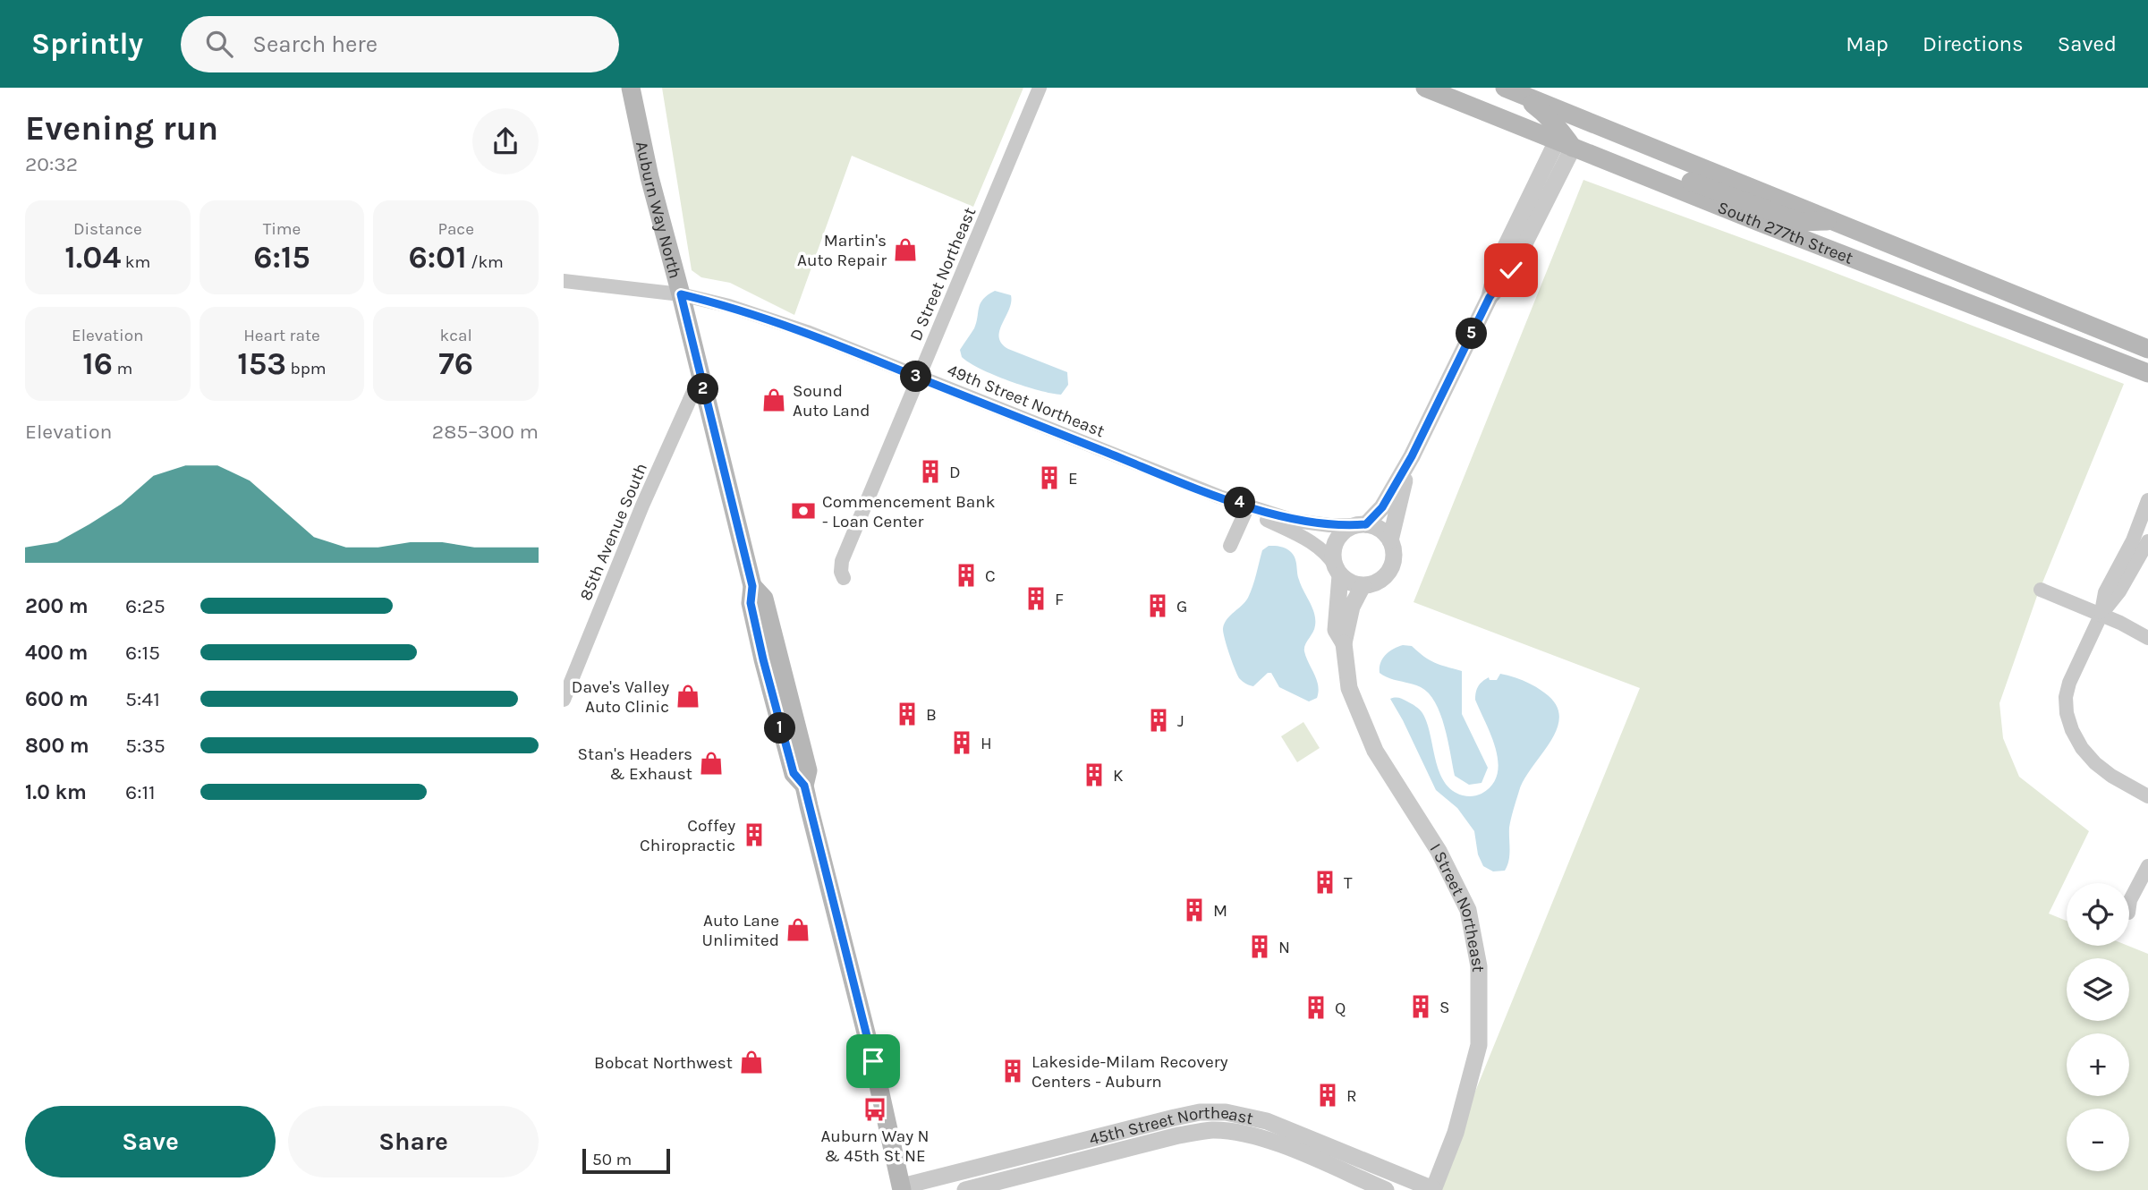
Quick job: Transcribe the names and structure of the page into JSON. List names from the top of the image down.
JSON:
{
  "streets": {
    "main road": ["Auburn Way North", "South 277th Street"],
    "street": [
      "D Street Northeast",
      "49th Street Northeast",
      "85th Avenue South",
      "I Street Northeast",
      "45th Street Northeast"
    ]
  },
  "crossings": [
    ["Auburn Way North", "49th Street Northeast"],
    ["Auburn Way North", "85th Avenue South"],
    ["Auburn Way North", "45th Street Northeast"],
    ["D Street Northeast", "49th Street Northeast"],
    ["49th Street Northeast", "I Street Northeast"],
    ["I Street Northeast", "45th Street Northeast"]
  ],
  "places": {
    "shop": [
      "Martin's Auto Repair",
      "Sound Auto Land",
      "Dave's Valley Auto Clinic",
      "Stan's Headers & Exhaust",
      "Auto Lane Unlimited",
      "Bobcat Northwest"
    ],
    "building": [
      "D",
      "E",
      "C",
      "F",
      "G",
      "B",
      "J",
      "H",
      "K",
      "Coffey Chiropractic",
      "T",
      "M",
      "N",
      "S",
      "Q",
      "Lakeside-Milam Recovery Centers - Auburn",
      "R"
    ],
    "bank": ["Commencement Bank - Loan Center"],
    "bus stop": ["Auburn Way N & 45th St NE"]
  },
  "scale_bar": "50 m",
  "page": {
    "header": "Sprintly",
    "search": "Search here",
    "nav": ["Map", "Directions", "Saved"],
    "heading": ["Evening run", "20:32"],
    "stats": [
      ["Distance", "1.04 km"],
      ["Time", "6:15"],
      ["Pace", "6:01 /km"],
      ["Elevation", "16 m"],
      ["Heart rate", "153 bpm"],
      ["kcal", "76"]
    ],
    "pins": [
      "5",
      "3",
      "2",
      "4",
      "1"
    ],
    "chart": ["Elevation", "285–300 m"],
    "list": [
      {
        "name": "200 m",
        "note": "6:25"
      },
      {
        "name": "400 m",
        "note": "6:15"
      },
      {
        "name": "600 m",
        "note": "5:41"
      },
      {
        "name": "800 m",
        "note": "5:35"
      },
      {
        "name": "1.0 km",
        "note": "6:11"
      }
    ],
    "map_buttons": ["+", "−"],
    "buttons": ["Save", "Share"],
    "scale": "50 m"
  }
}
